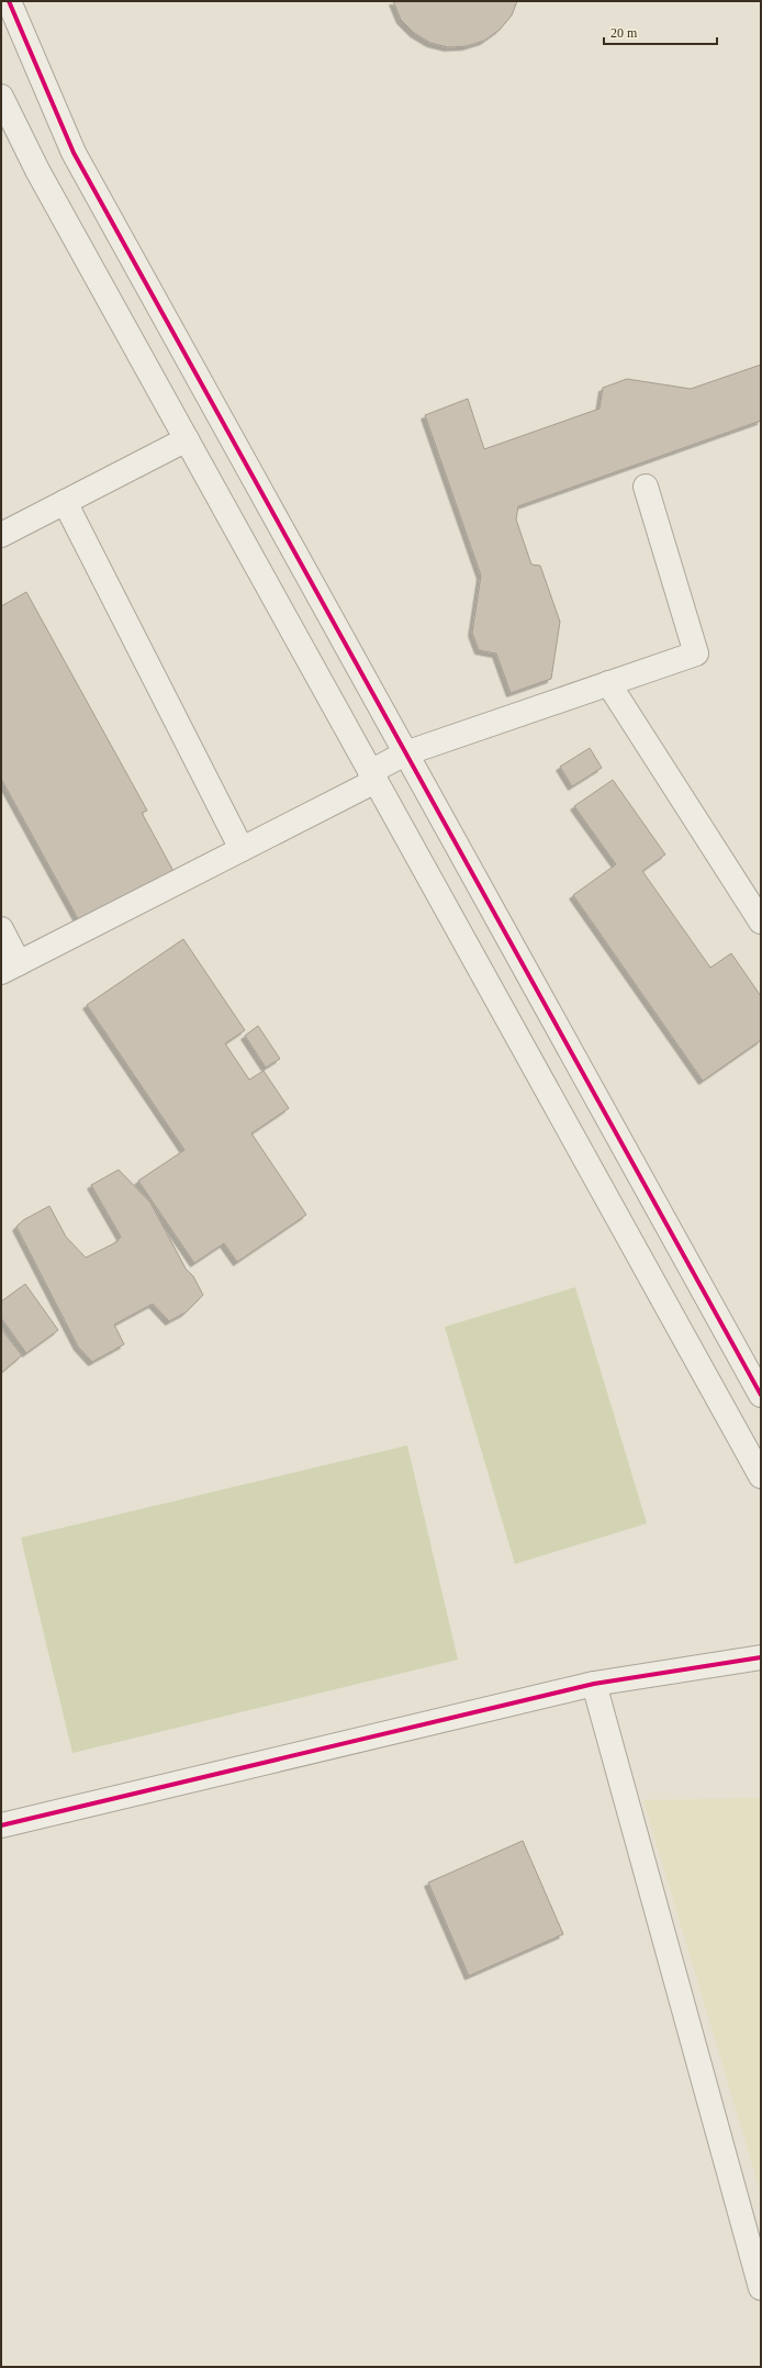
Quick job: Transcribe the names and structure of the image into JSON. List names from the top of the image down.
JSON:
{
  "scale_bar": "20 m"
}
